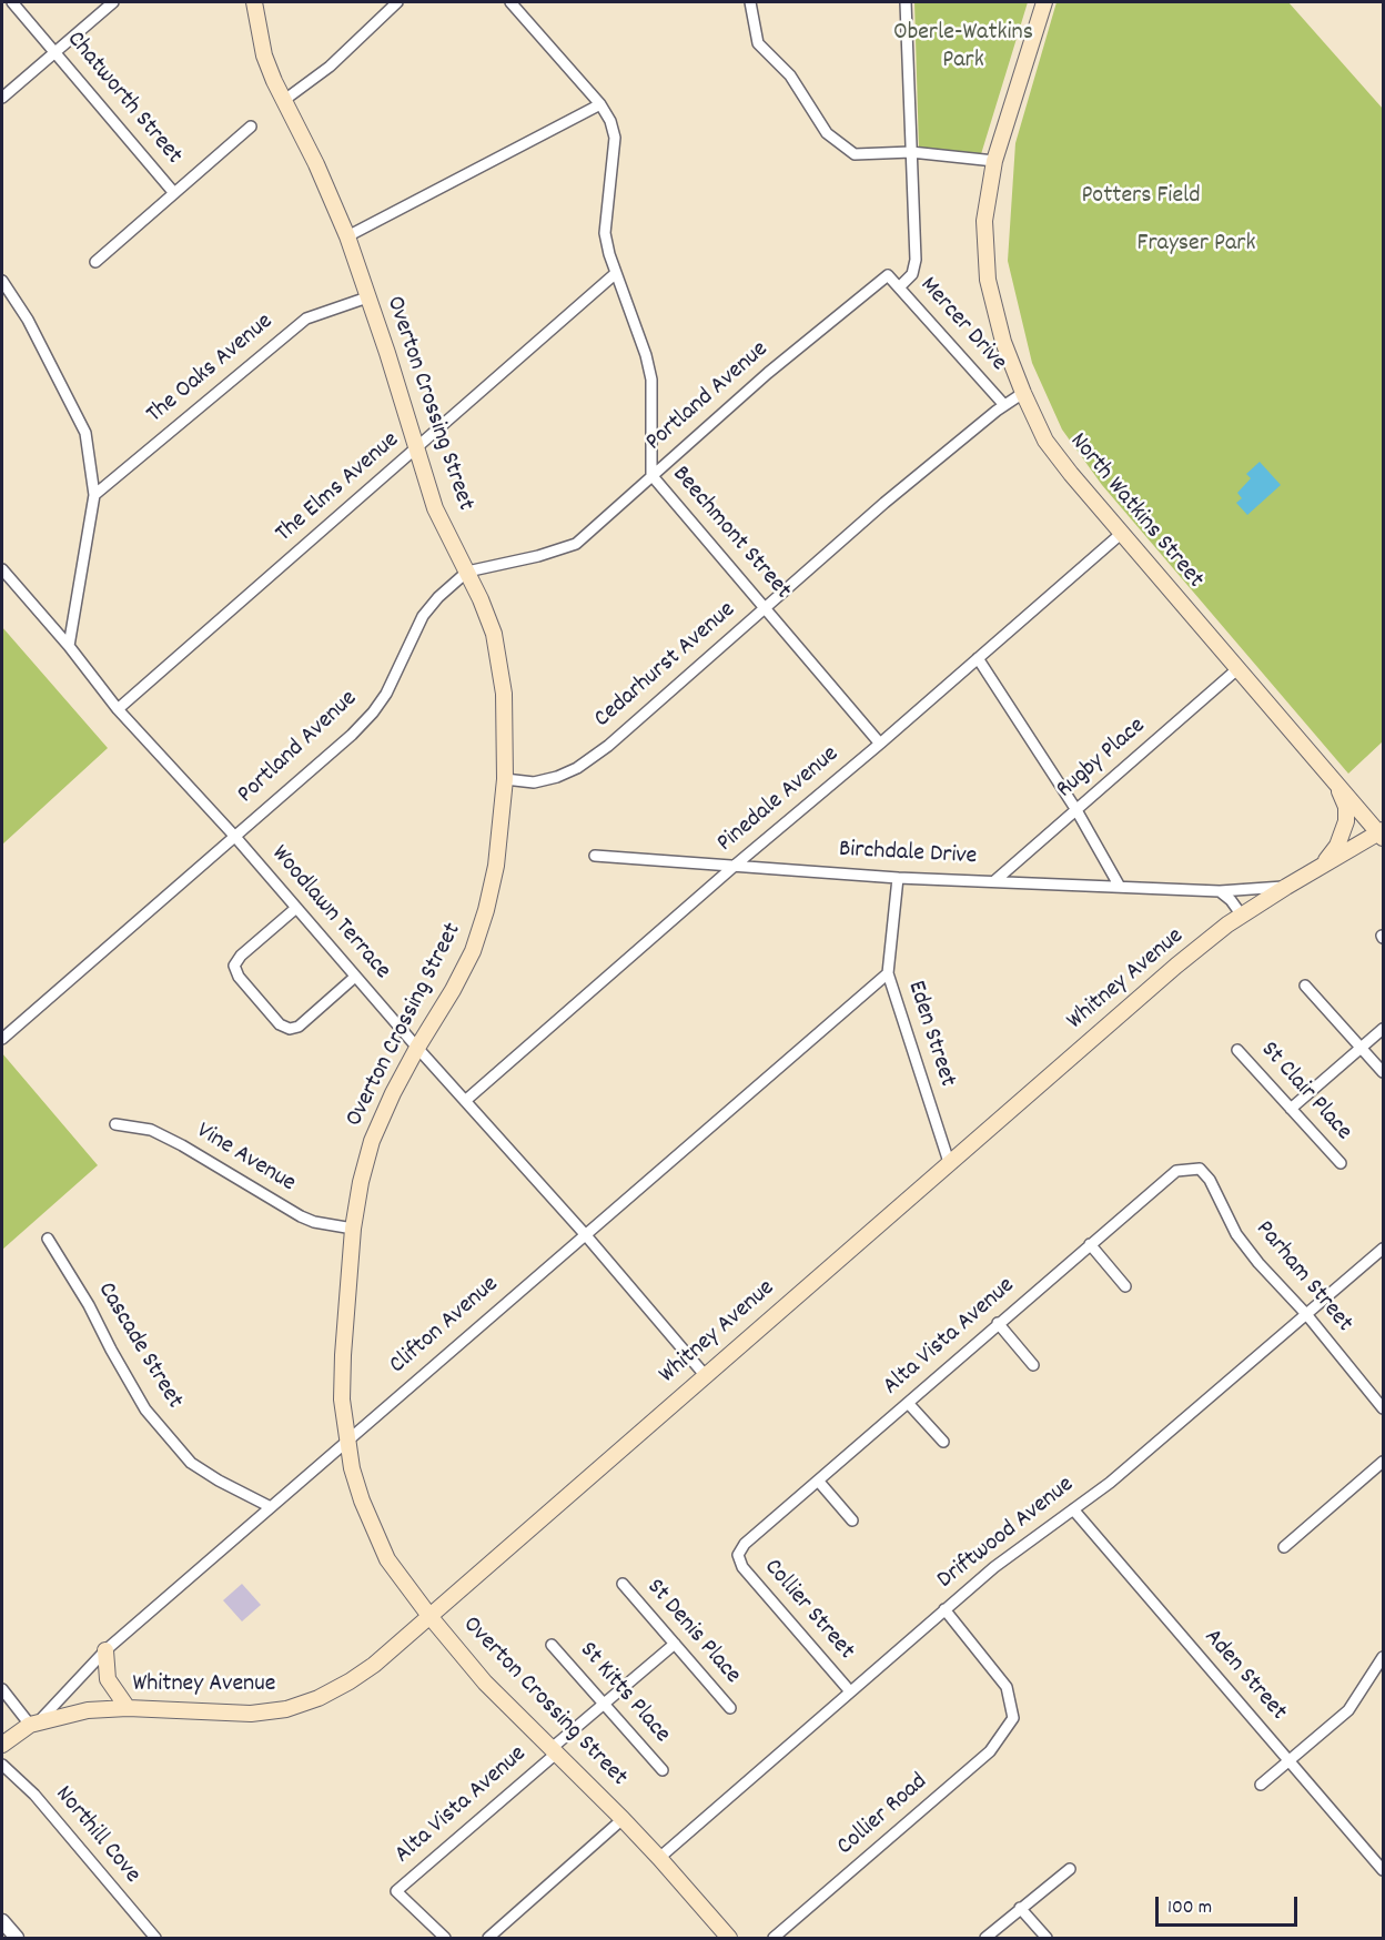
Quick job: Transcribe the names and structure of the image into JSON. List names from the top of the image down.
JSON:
{
  "streets": {
    "main road": [
      "Overton Crossing Street",
      "North Watkins Street",
      "Whitney Avenue",
      "Clifton Avenue"
    ],
    "street": [
      "Chatworth Street",
      "Mercer Drive",
      "The Oaks Avenue",
      "Portland Avenue",
      "The Elms Avenue",
      "Beechmont Street",
      "Cedarhurst Avenue",
      "Rugby Place",
      "Pinedale Avenue",
      "Birchdale Drive",
      "Woodlawn Terrace",
      "Eden Street",
      "St Clair Place",
      "Vine Avenue",
      "Parham Street",
      "Alta Vista Avenue",
      "Cascade Street",
      "Driftwood Avenue",
      "Collier Street",
      "St Denis Place",
      "Aden Street",
      "St Kitts Place",
      "Collier Road",
      "Northill Cove"
    ]
  },
  "crossings": [
    ["Mercer Drive", "Portland Avenue"],
    ["Mercer Drive", "Cedarhurst Avenue"],
    ["The Oaks Avenue", "Overton Crossing Street"],
    ["Portland Avenue", "Overton Crossing Street"],
    ["Portland Avenue", "Beechmont Street"],
    ["Portland Avenue", "Woodlawn Terrace"],
    ["Overton Crossing Street", "The Elms Avenue"],
    ["Overton Crossing Street", "Cedarhurst Avenue"],
    ["Overton Crossing Street", "Woodlawn Terrace"],
    ["Overton Crossing Street", "Whitney Avenue"],
    ["Overton Crossing Street", "Vine Avenue"],
    ["Overton Crossing Street", "Clifton Avenue"],
    ["Overton Crossing Street", "Alta Vista Avenue"],
    ["Overton Crossing Street", "Driftwood Avenue"],
    ["The Elms Avenue", "Beechmont Street"],
    ["The Elms Avenue", "Woodlawn Terrace"],
    ["North Watkins Street", "Cedarhurst Avenue"],
    ["North Watkins Street", "Rugby Place"],
    ["North Watkins Street", "Pinedale Avenue"],
    ["North Watkins Street", "Whitney Avenue"],
    ["Beechmont Street", "Cedarhurst Avenue"],
    ["Beechmont Street", "Pinedale Avenue"],
    ["Rugby Place", "Birchdale Drive"],
    ["Pinedale Avenue", "Birchdale Drive"],
    ["Pinedale Avenue", "Woodlawn Terrace"],
    ["Birchdale Drive", "Whitney Avenue"],
    ["Birchdale Drive", "Eden Street"],
    ["Woodlawn Terrace", "Whitney Avenue"],
    ["Woodlawn Terrace", "Clifton Avenue"],
    ["Whitney Avenue", "Eden Street"],
    ["Whitney Avenue", "Clifton Avenue"],
    ["Eden Street", "Clifton Avenue"],
    ["Parham Street", "Alta Vista Avenue"],
    ["Parham Street", "Driftwood Avenue"],
    ["Clifton Avenue", "Cascade Street"],
    ["Alta Vista Avenue", "Collier Street"],
    ["Alta Vista Avenue", "St Denis Place"],
    ["Alta Vista Avenue", "St Kitts Place"],
    ["Driftwood Avenue", "Collier Street"],
    ["Driftwood Avenue", "Aden Street"],
    ["Driftwood Avenue", "Collier Road"]
  ],
  "parks": ["Oberle-Watkins Park", "Potters Field", "Frayser Park"],
  "scale_bar": "100 m"
}
